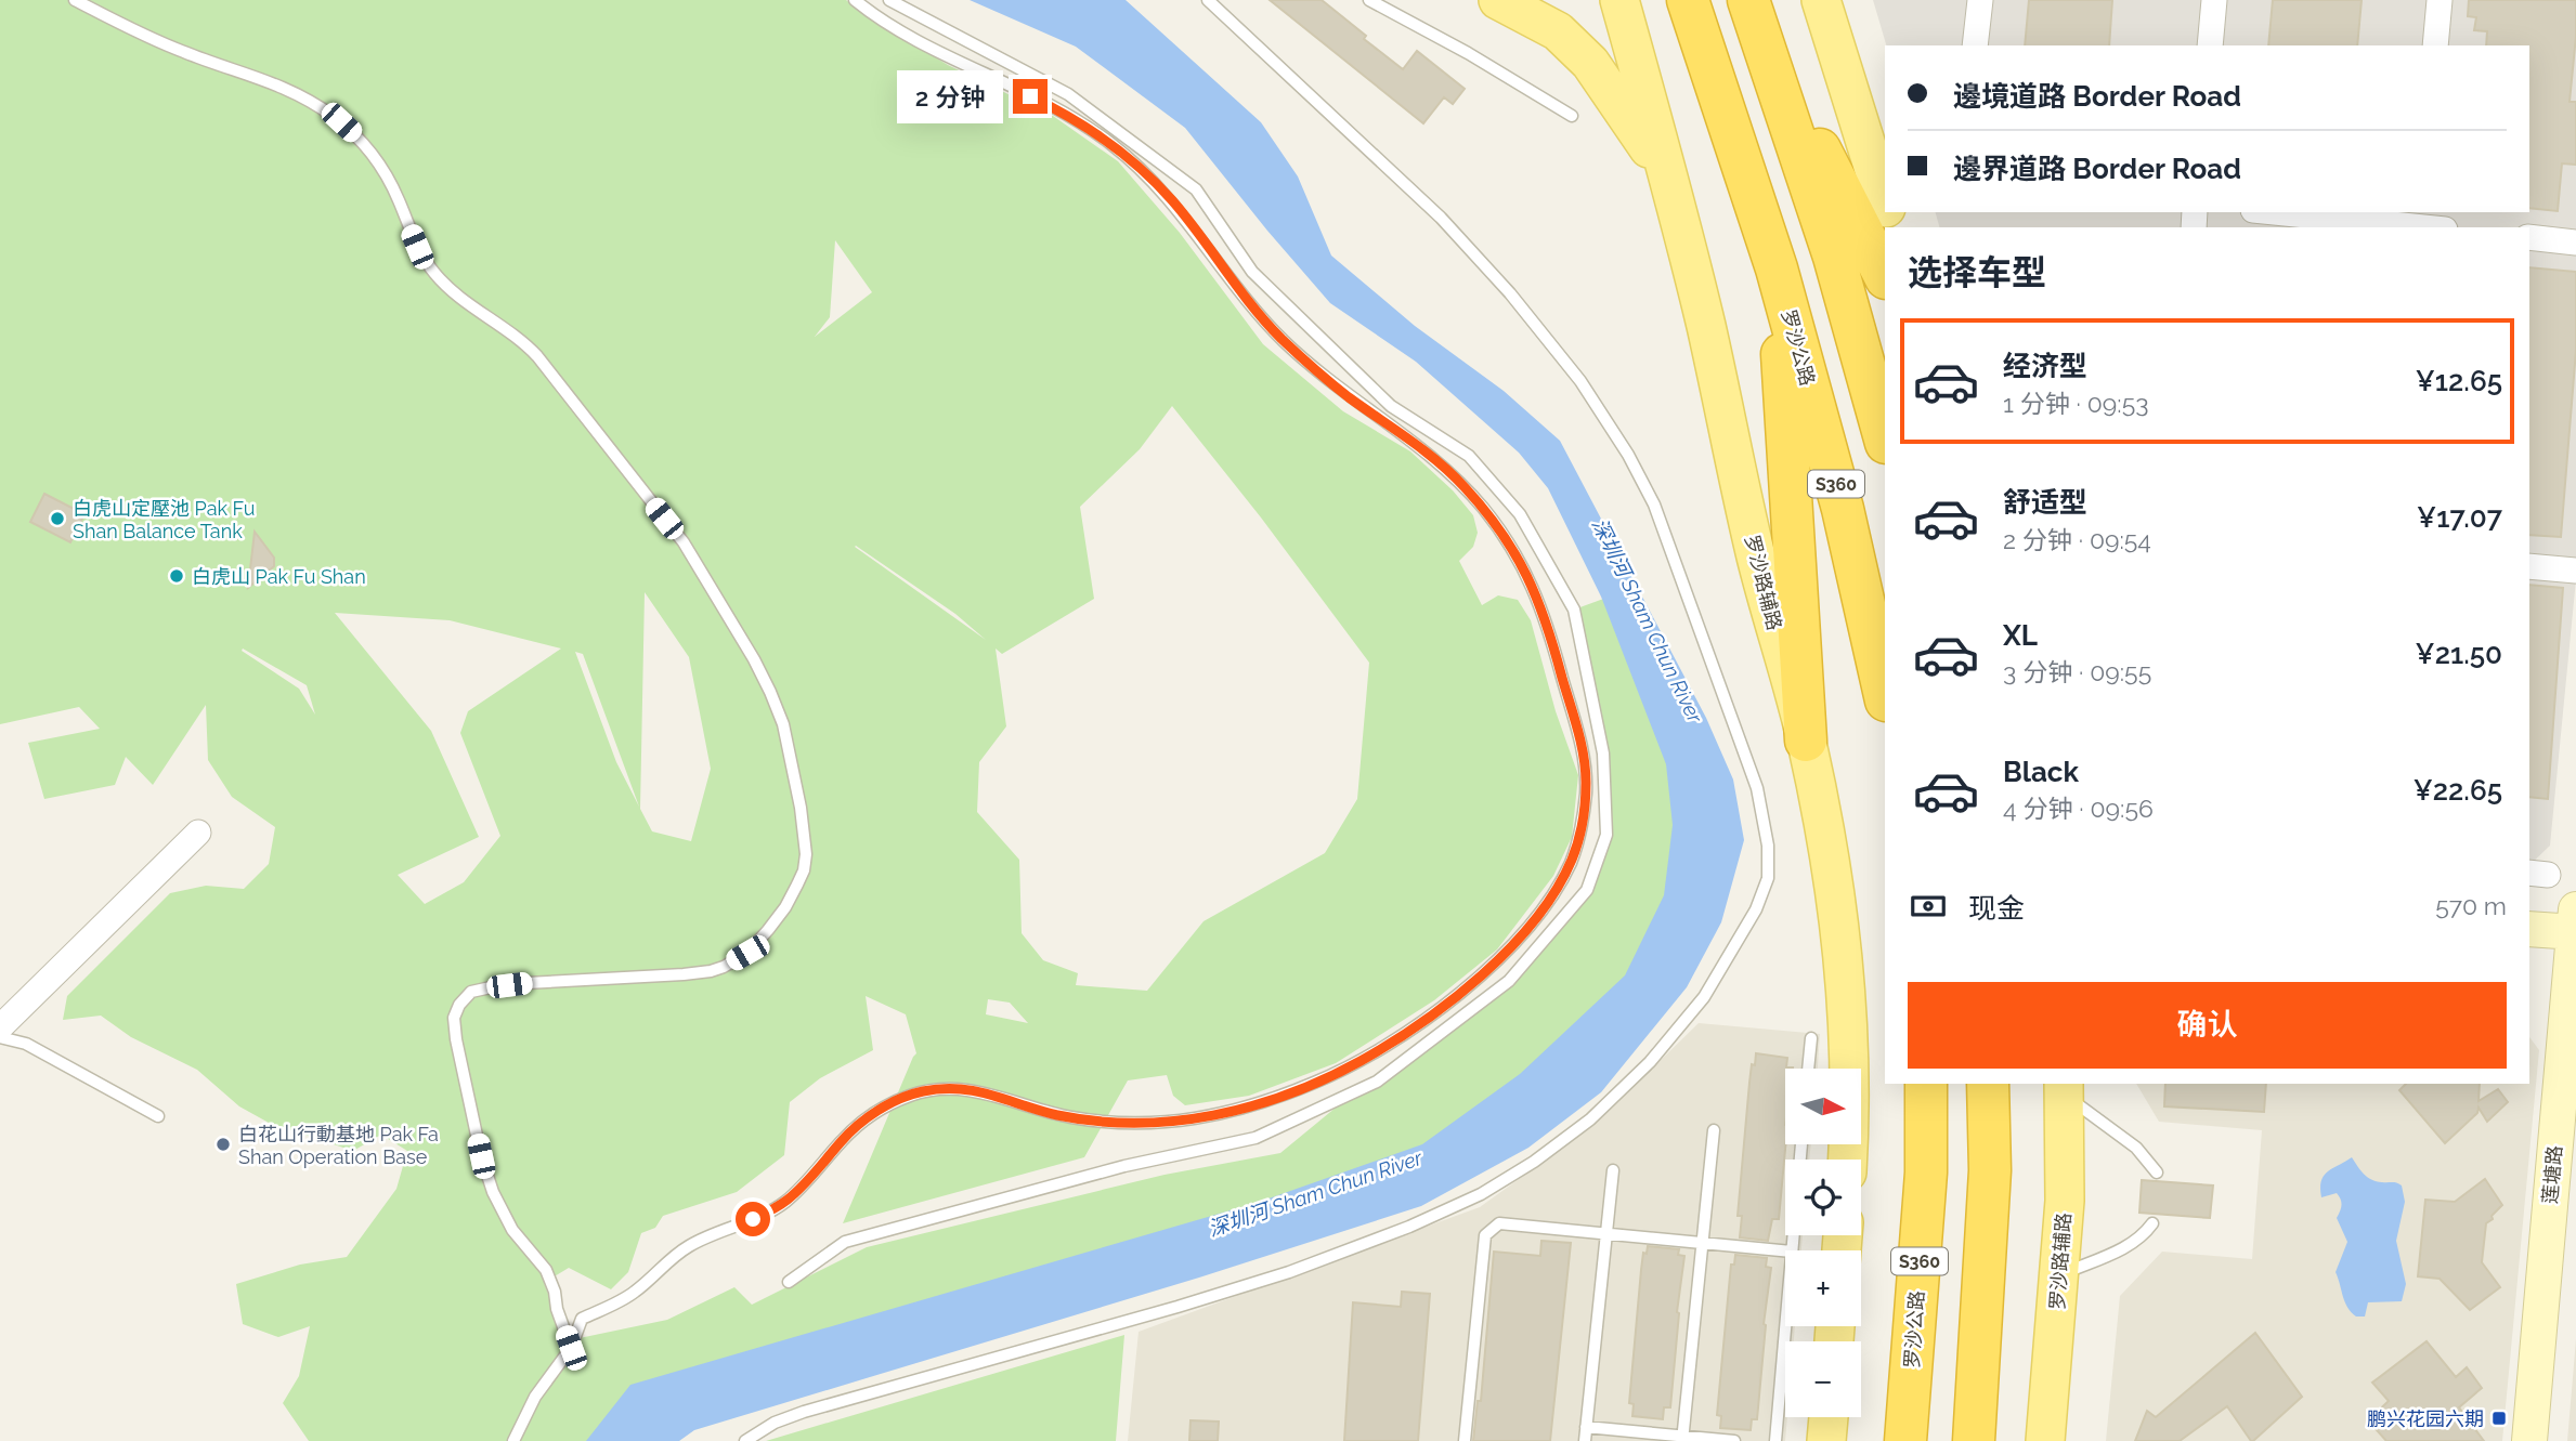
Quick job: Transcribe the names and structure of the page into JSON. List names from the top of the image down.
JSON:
{
  "streets": {
    "highway": ["罗沙公路", "S360"],
    "main road": ["罗沙路辅路"],
    "street": ["莲塘路"]
  },
  "water": ["深圳河 Sham Chun River"],
  "places": {
    "other": ["白虎山定壓池 Pak Fu Shan Balance Tank", "白虎山 Pak Fu Shan", "白花山行動基地 Pak Fa Shan Operation Base"],
    "transit": ["鹏兴花园六期"]
  },
  "north": "right",
  "page": {
    "banner": ["邊境道路 Border Road", "邊界道路 Border Road"],
    "bubble": "2 分钟",
    "heading": "选择车型",
    "list": [
      {
        "name": "经济型",
        "note": "1 分钟 · 09:53",
        "value": "¥12.65"
      },
      {
        "name": "舒适型",
        "note": "2 分钟 · 09:54",
        "value": "¥17.07"
      },
      {
        "name": "XL",
        "note": "3 分钟 · 09:55",
        "value": "¥21.50"
      },
      {
        "name": "Black",
        "note": "4 分钟 · 09:56",
        "value": "¥22.65"
      }
    ],
    "pay": ["现金", "570 m"],
    "buttons": "确认",
    "map_buttons": ["+", "−"]
  }
}
